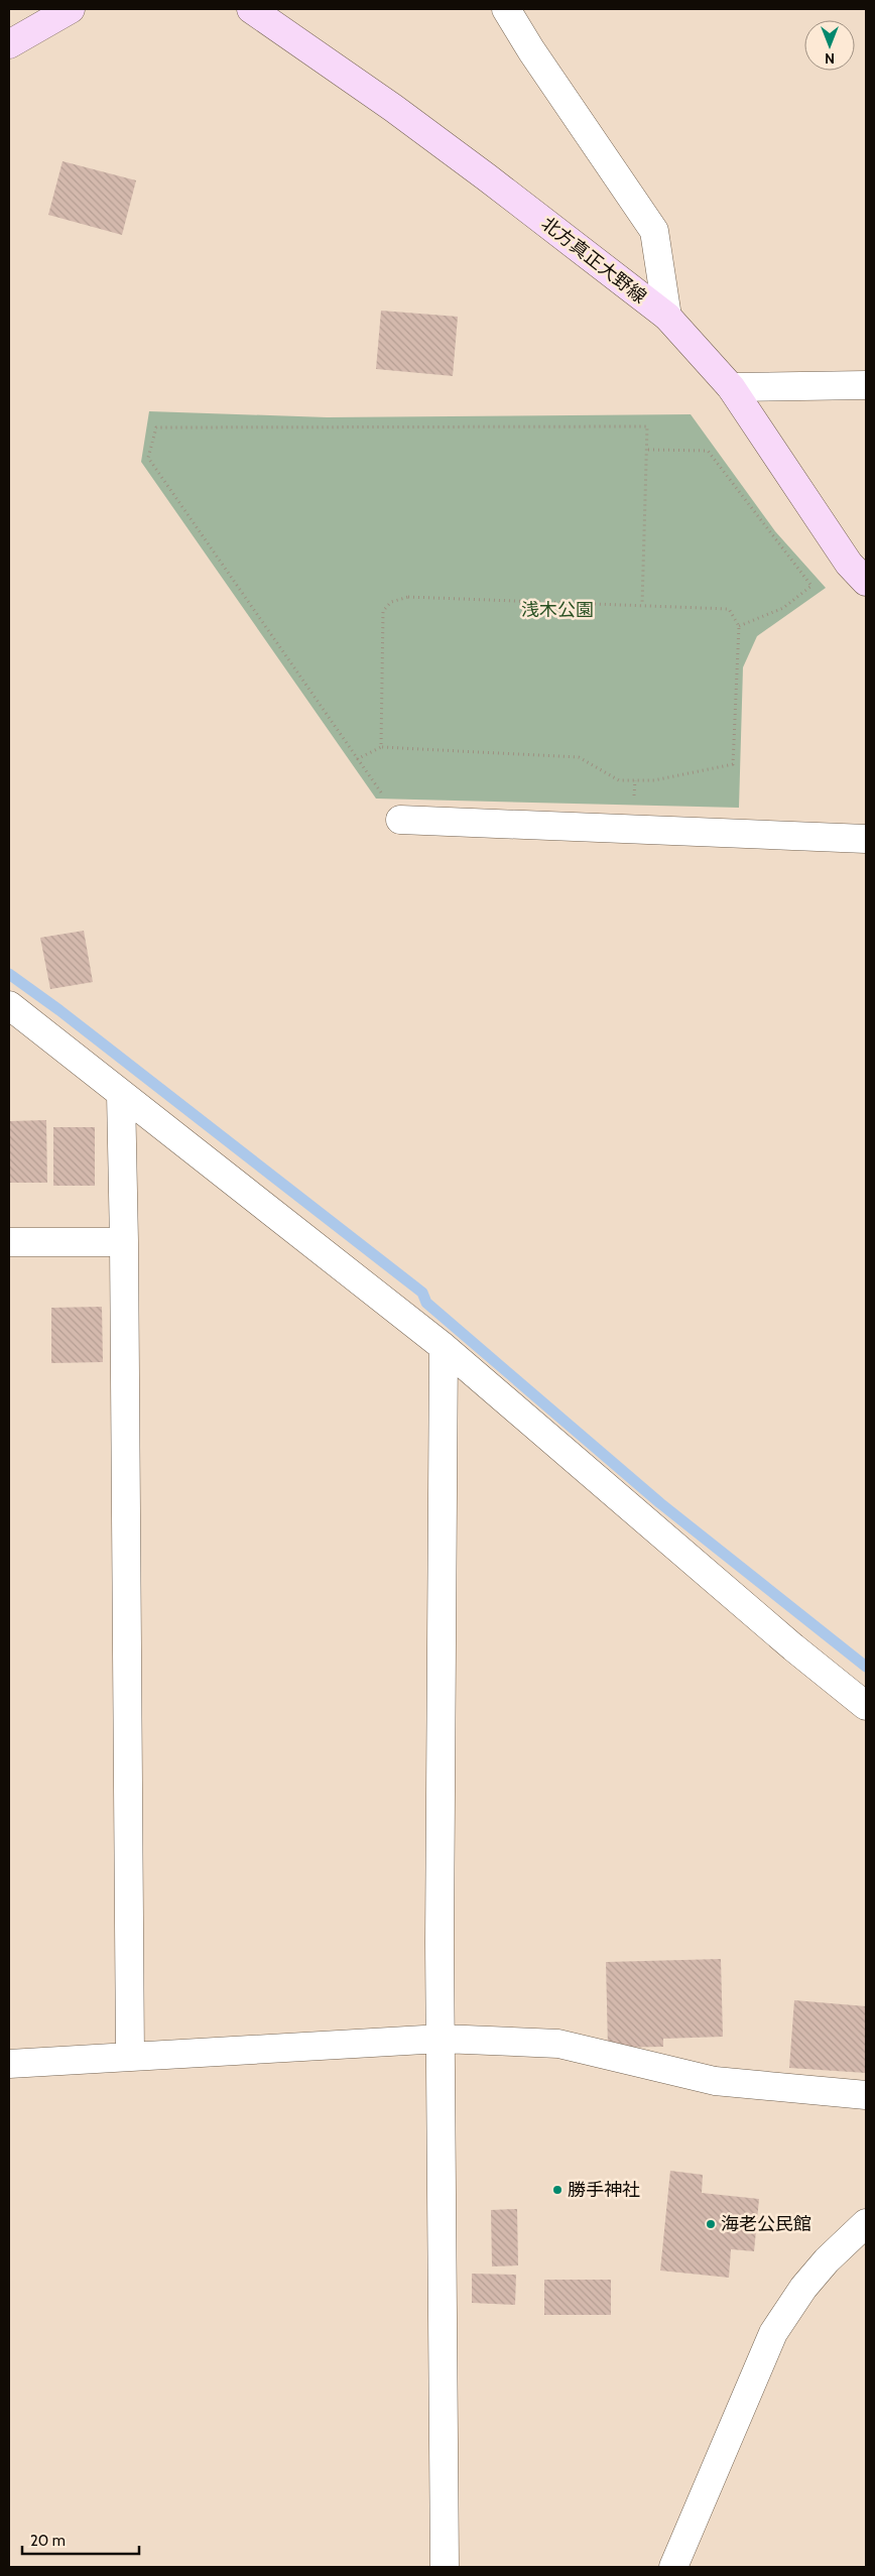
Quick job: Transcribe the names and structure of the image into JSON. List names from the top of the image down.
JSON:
{
  "streets": {
    "main road": ["北方真正大野線"]
  },
  "parks": ["浅木公園"],
  "places": ["勝手神社", "海老公民館"],
  "scale_bar": "20 m",
  "north": "bottom"
}
